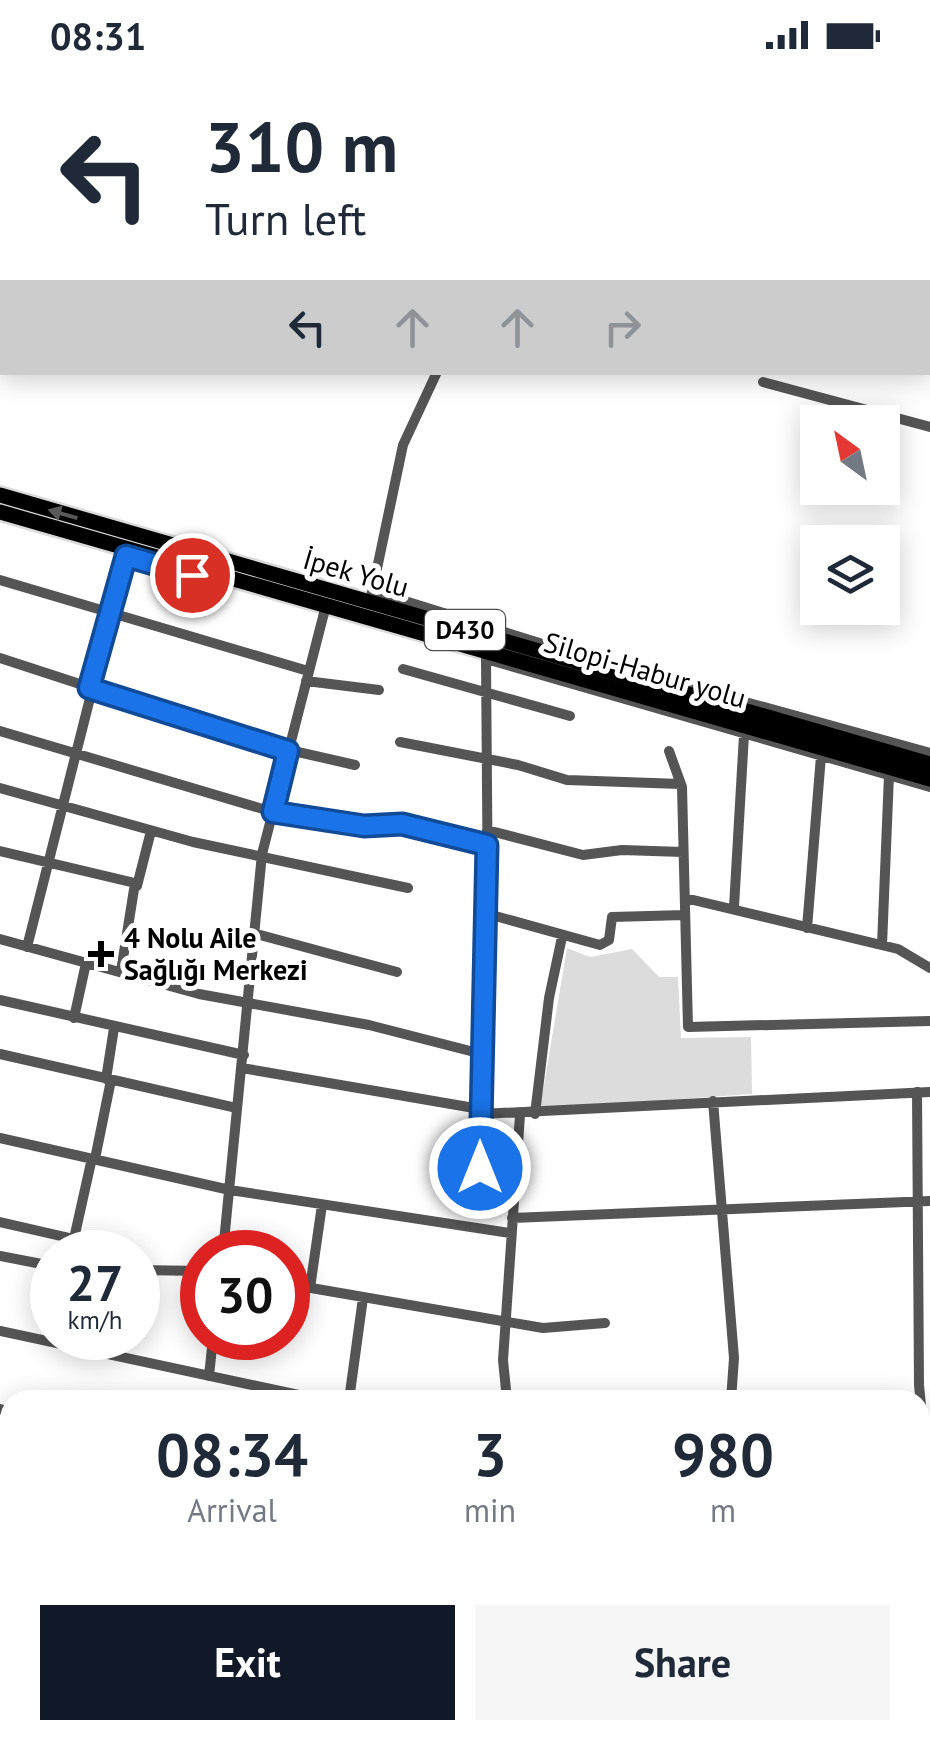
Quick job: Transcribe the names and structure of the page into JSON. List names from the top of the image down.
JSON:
{
  "streets": {
    "highway": ["İpek Yolu", "D430", "Silopi-Habur yolu"]
  },
  "crossings": [
    ["İpek Yolu", "Silopi-Habur yolu"]
  ],
  "places": {
    "health": ["4 Nolu Aile Sağlığı Merkezi"]
  },
  "north": "top left",
  "page": {
    "status": "08:31",
    "turn": ["310 m", "Turn left"],
    "speed": "27 km/h",
    "limit": "30",
    "eta": [
      "08:34",
      "Arrival",
      "3",
      "min",
      "980",
      "m"
    ],
    "buttons": ["Exit", "Share"]
  }
}
